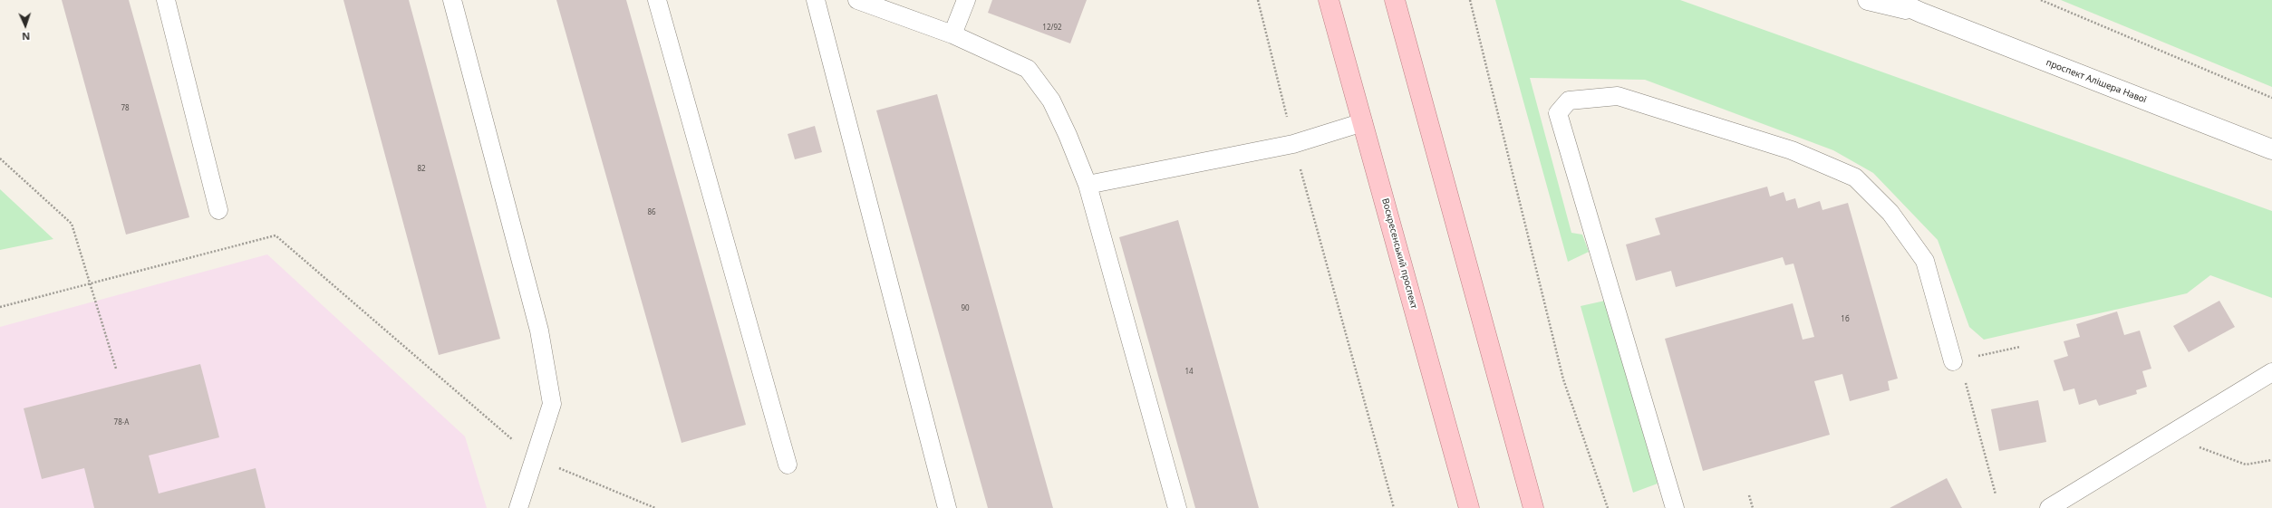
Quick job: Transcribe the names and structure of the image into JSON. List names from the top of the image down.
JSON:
{
  "streets": {
    "main road": ["Воскресенський проспект"],
    "street": ["проспект Алішера Навої"]
  },
  "house_numbers": [
    "12/92",
    "78",
    "82",
    "86",
    "90",
    "1б",
    "14",
    "78-А"
  ],
  "north": "bottom"
}
